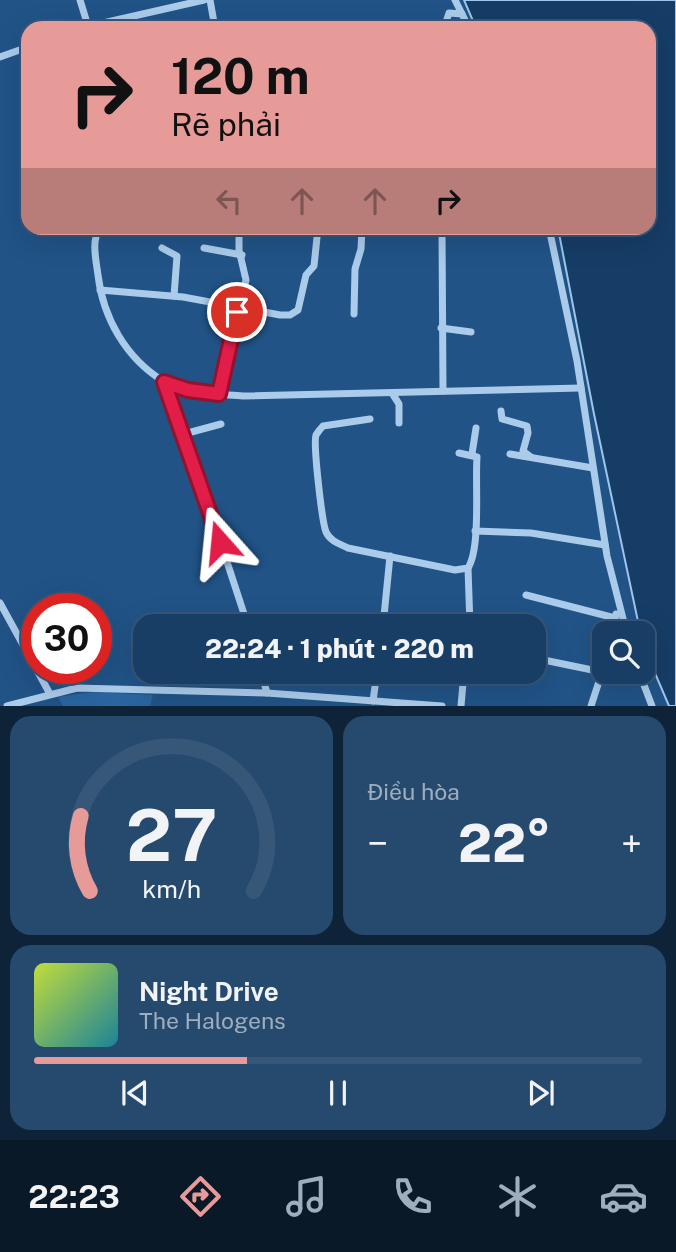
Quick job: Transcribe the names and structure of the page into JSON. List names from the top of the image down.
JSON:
{
  "page": {
    "turn": ["120 m", "Rẽ phải"],
    "limit": "30",
    "trip": "22:24 · 1 phút · 220 m",
    "tile": "Điều hòa",
    "heat": ["−", "22°", "+"],
    "song": ["Night Drive", "The Halogens"],
    "tabs": "22:23",
    "gauge": ["27", "km/h"]
  }
}
